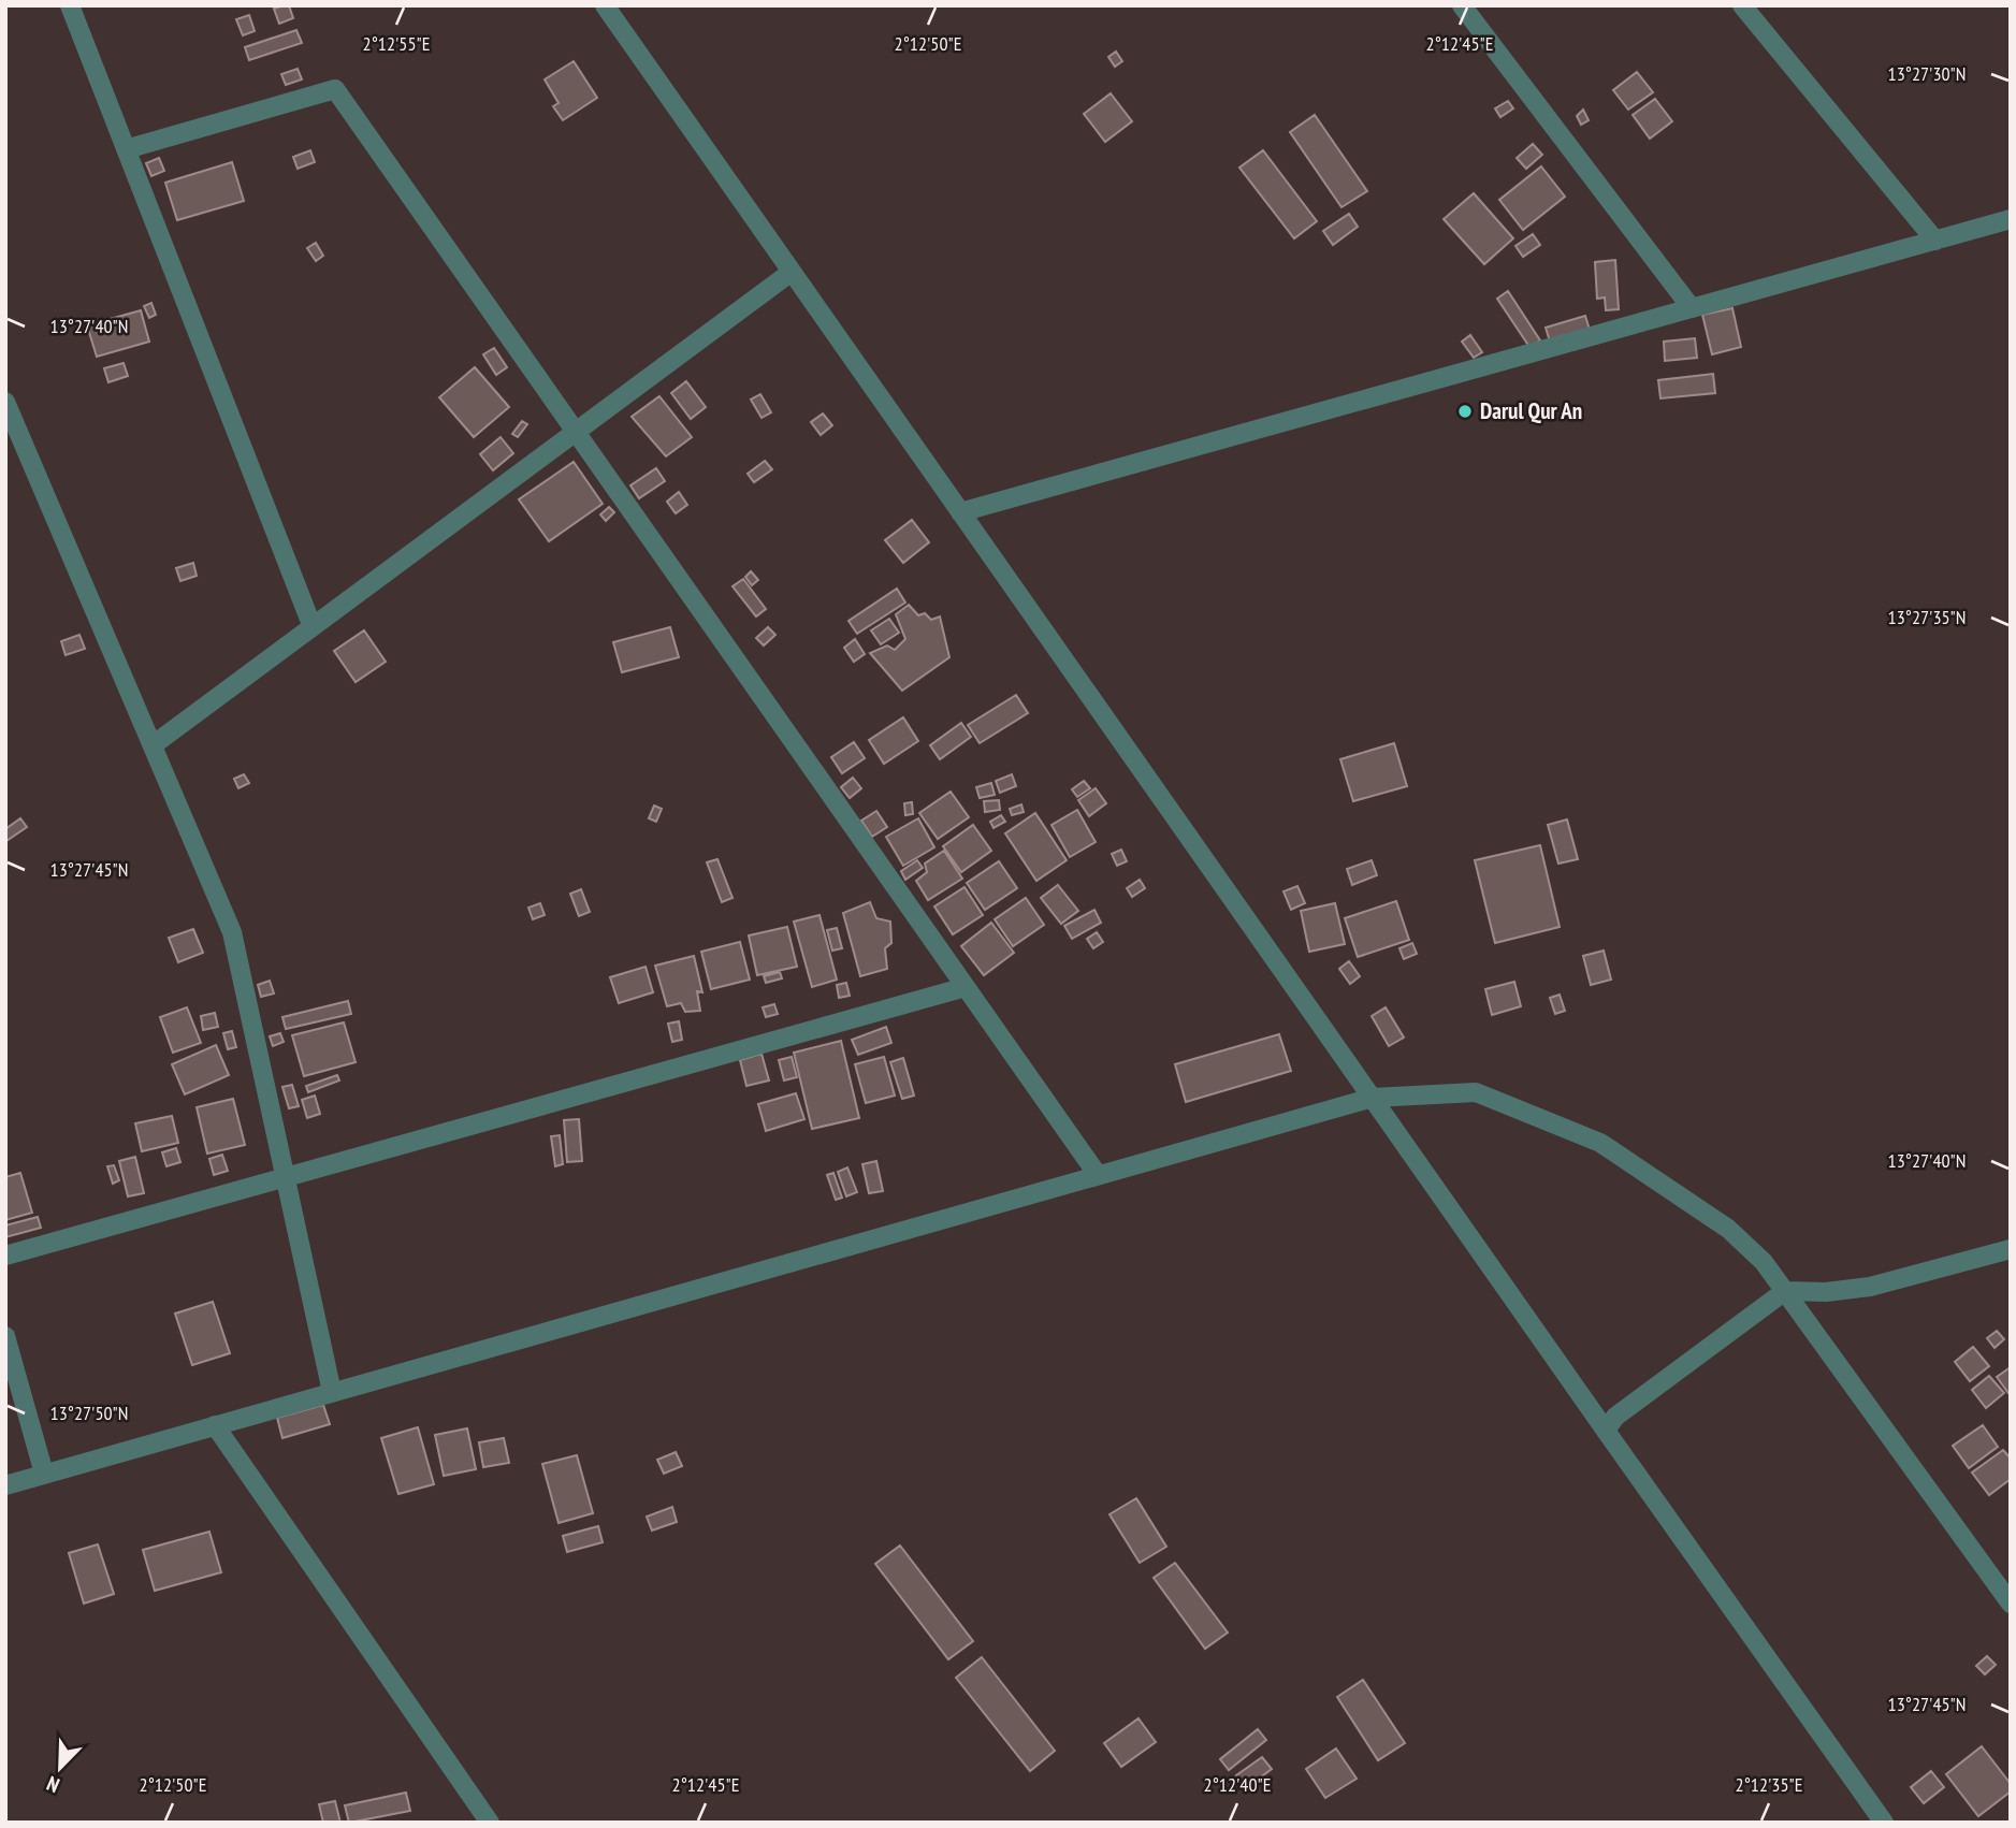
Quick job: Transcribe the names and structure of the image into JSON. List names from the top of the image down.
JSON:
{
  "places": ["Darul Qur An"],
  "north": "bottom left",
  "coordinates": [
    "2°12'45\"E",
    "2°12'55\"E",
    "2°12'50\"E",
    "13°27'30\"N",
    "13°27'40\"N",
    "13°27'35\"N",
    "13°27'45\"N",
    "13°27'50\"N",
    "2°12'40\"E",
    "2°12'35\"E"
  ]
}
